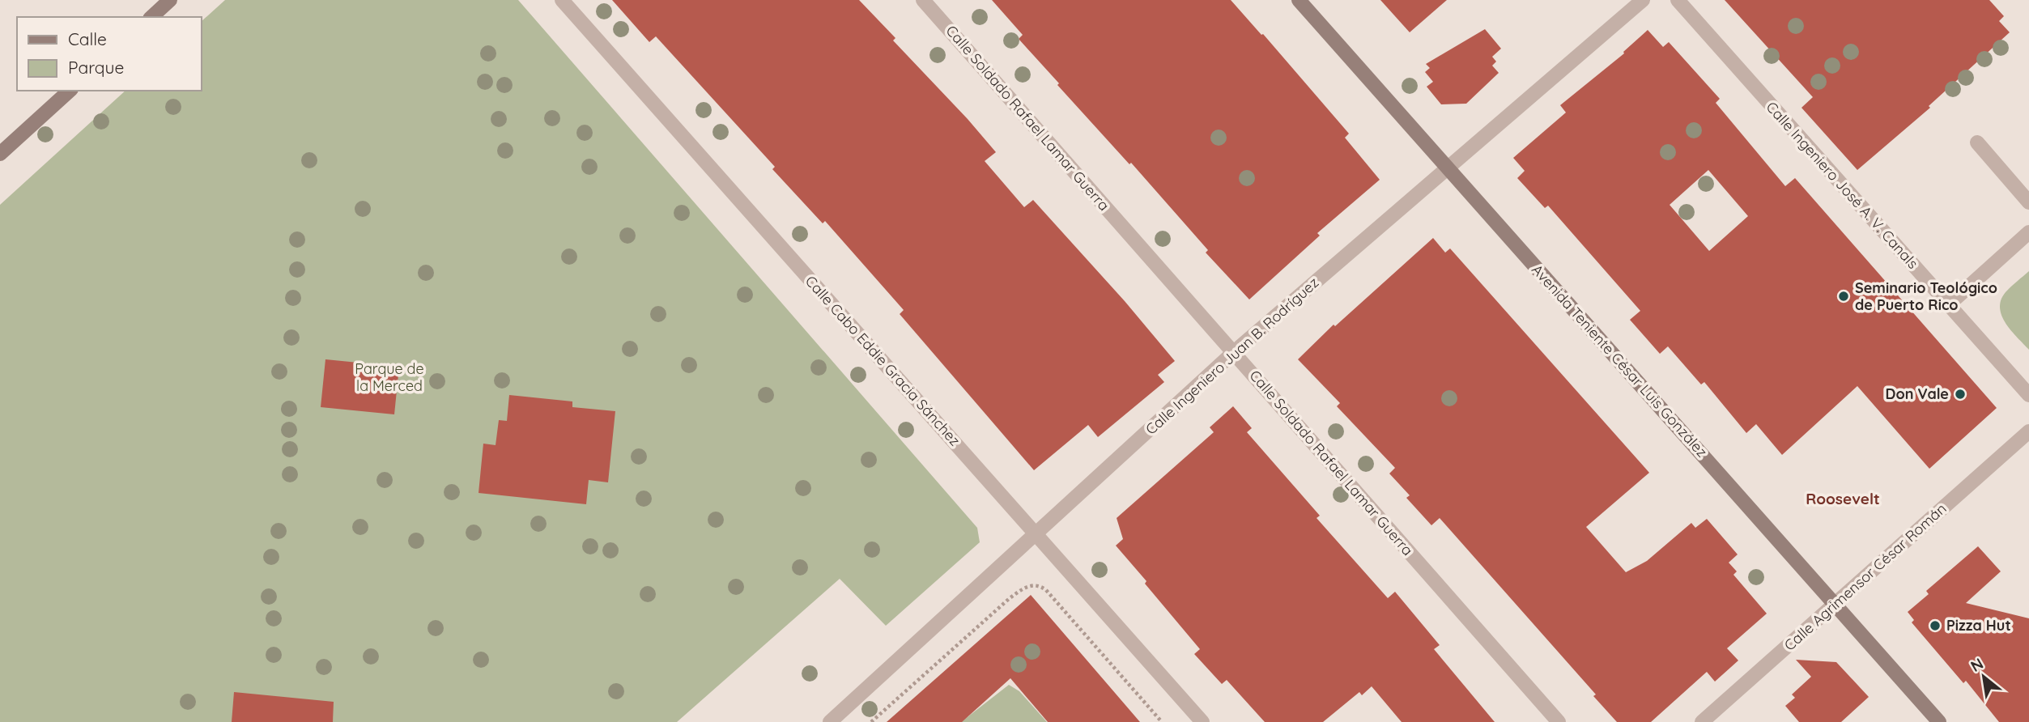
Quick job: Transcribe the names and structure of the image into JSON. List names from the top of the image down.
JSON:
{
  "streets": {
    "street": [
      "Calle Soldado Rafael Lamar Guerra",
      "Calle Ingeniero José A. V. Canals",
      "Calle Ingeniero Juan B. Rodríguez",
      "Calle Cabo Eddie Gracia Sánchez",
      "Avenida Teniente César Luis González",
      "Calle Agrimensor César Román"
    ]
  },
  "crossings": [
    ["Calle Soldado Rafael Lamar Guerra", "Calle Ingeniero Juan B. Rodríguez"],
    ["Calle Ingeniero Juan B. Rodríguez", "Calle Cabo Eddie Gracia Sánchez"],
    ["Calle Ingeniero Juan B. Rodríguez", "Avenida Teniente César Luis González"],
    ["Avenida Teniente César Luis González", "Calle Agrimensor César Román"]
  ],
  "districts": ["Roosevelt"],
  "parks": ["Parque de la Merced"],
  "places": ["Seminario Teológico de Puerto Rico", "Don Vale", "Pizza Hut"],
  "legend": ["Calle", "Parque"],
  "north": "top left"
}
